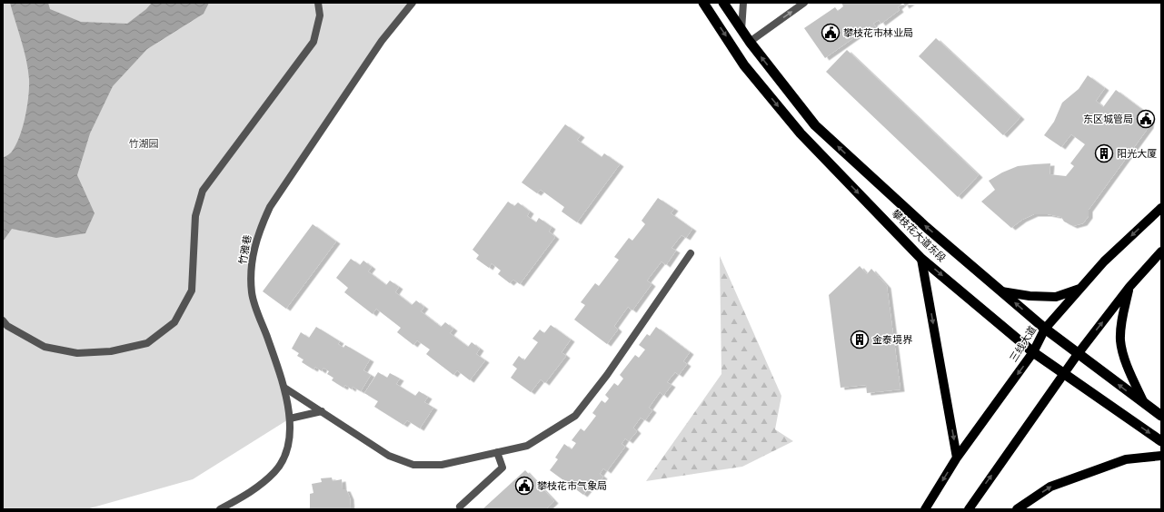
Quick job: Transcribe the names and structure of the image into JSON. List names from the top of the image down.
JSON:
{
  "streets": {
    "highway": ["攀枝花大道东段"],
    "main road": ["三线大道"],
    "street": ["竹雅巷"]
  },
  "crossings": [
    ["攀枝花大道东段", "三线大道"]
  ],
  "parks": ["竹湖园"],
  "places": {
    "public building": ["攀枝花市林业局", "东区城管局", "攀枝花市气象局"],
    "building": ["阳光大厦", "金泰境界"]
  }
}
